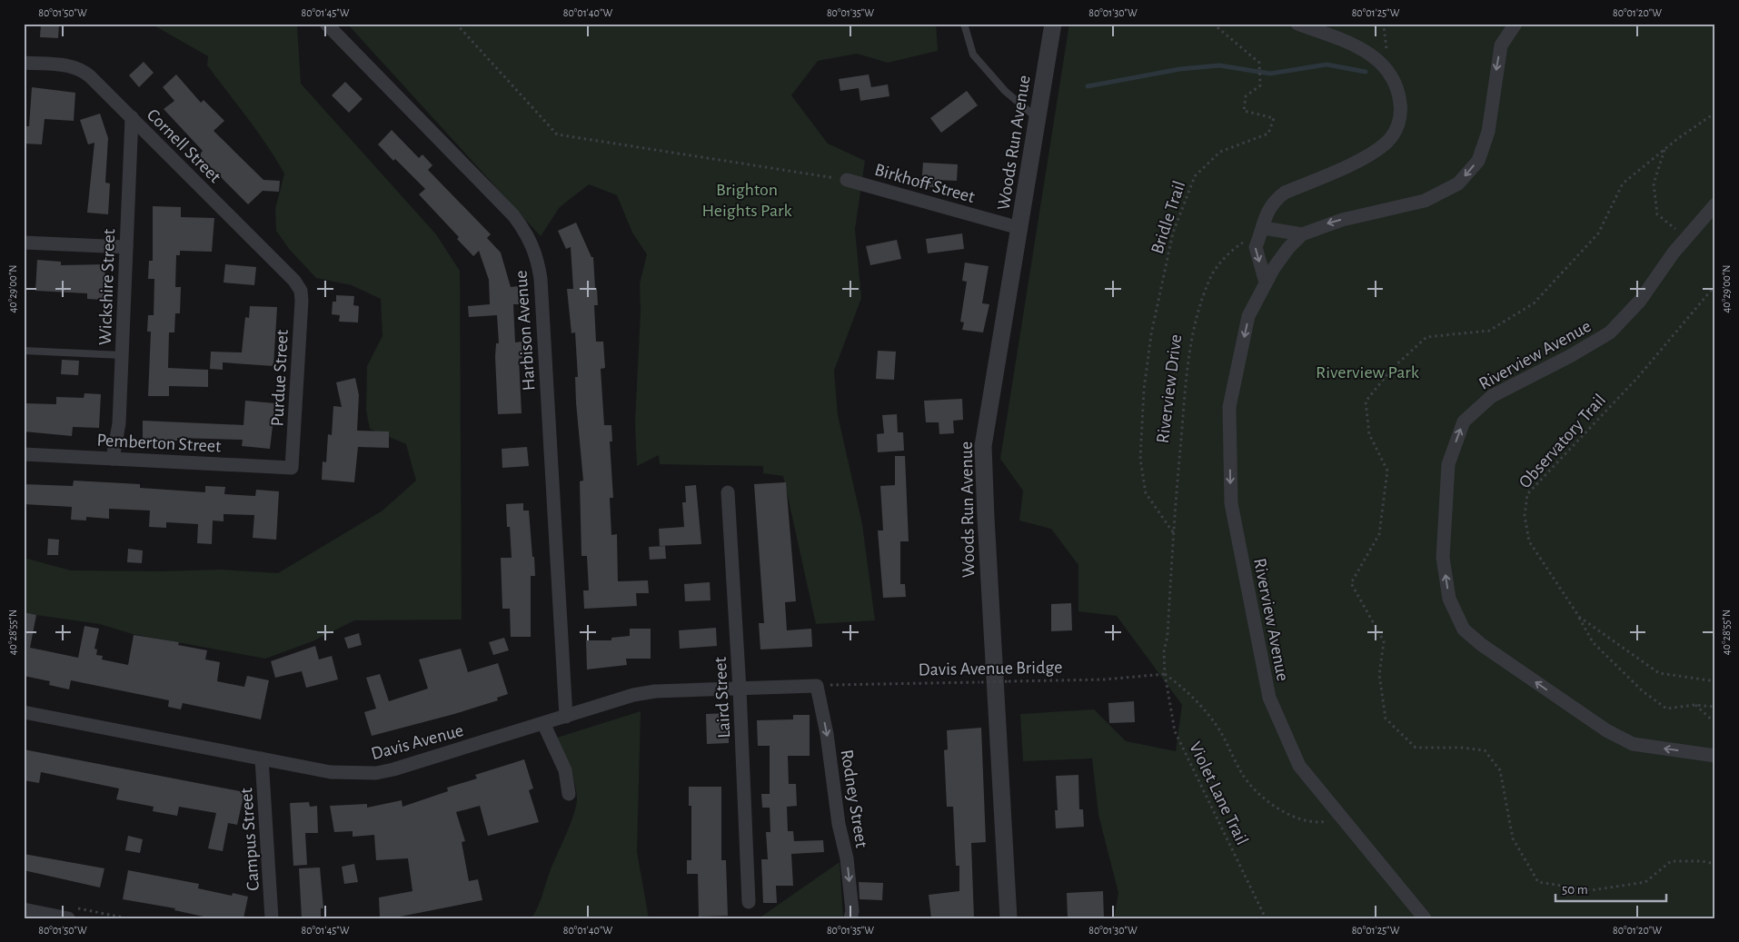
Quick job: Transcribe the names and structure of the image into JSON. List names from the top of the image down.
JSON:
{
  "streets": {
    "street": [
      "Woods Run Avenue",
      "Cornell Street",
      "Birkhoff Street",
      "Wickshire Street",
      "Harbison Avenue",
      "Riverview Avenue",
      "Purdue Street",
      "Pemberton Street",
      "Laird Street",
      "Davis Avenue",
      "Rodney Street",
      "Campus Street"
    ],
    "path": [
      "Bridle Trail",
      "Riverview Drive",
      "Observatory Trail",
      "Davis Avenue Bridge",
      "Violet Lane Trail"
    ]
  },
  "crossings": [
    ["Woods Run Avenue", "Birkhoff Street"],
    ["Cornell Street", "Wickshire Street"],
    ["Cornell Street", "Purdue Street"],
    ["Bridle Trail", "Riverview Drive"],
    ["Wickshire Street", "Pemberton Street"],
    ["Harbison Avenue", "Davis Avenue"],
    ["Riverview Avenue", "Riverview Drive"],
    ["Purdue Street", "Pemberton Street"],
    ["Riverview Drive", "Davis Avenue Bridge"],
    ["Riverview Drive", "Violet Lane Trail"],
    ["Davis Avenue Bridge", "Davis Avenue"],
    ["Davis Avenue Bridge", "Violet Lane Trail"],
    ["Davis Avenue Bridge", "Rodney Street"],
    ["Laird Street", "Davis Avenue"],
    ["Davis Avenue", "Rodney Street"],
    ["Davis Avenue", "Campus Street"]
  ],
  "one_way": ["Rodney Street"],
  "parks": ["Brighton Heights Park", "Riverview Park"],
  "scale_bar": "50 m",
  "coordinates": [
    "80°01'50\"W",
    "80°01'45\"W",
    "80°01'40\"W",
    "80°01'35\"W",
    "80°01'30\"W",
    "80°01'25\"W",
    "80°01'20\"W",
    "40°29'00\"N",
    "40°28'55\"N"
  ]
}
